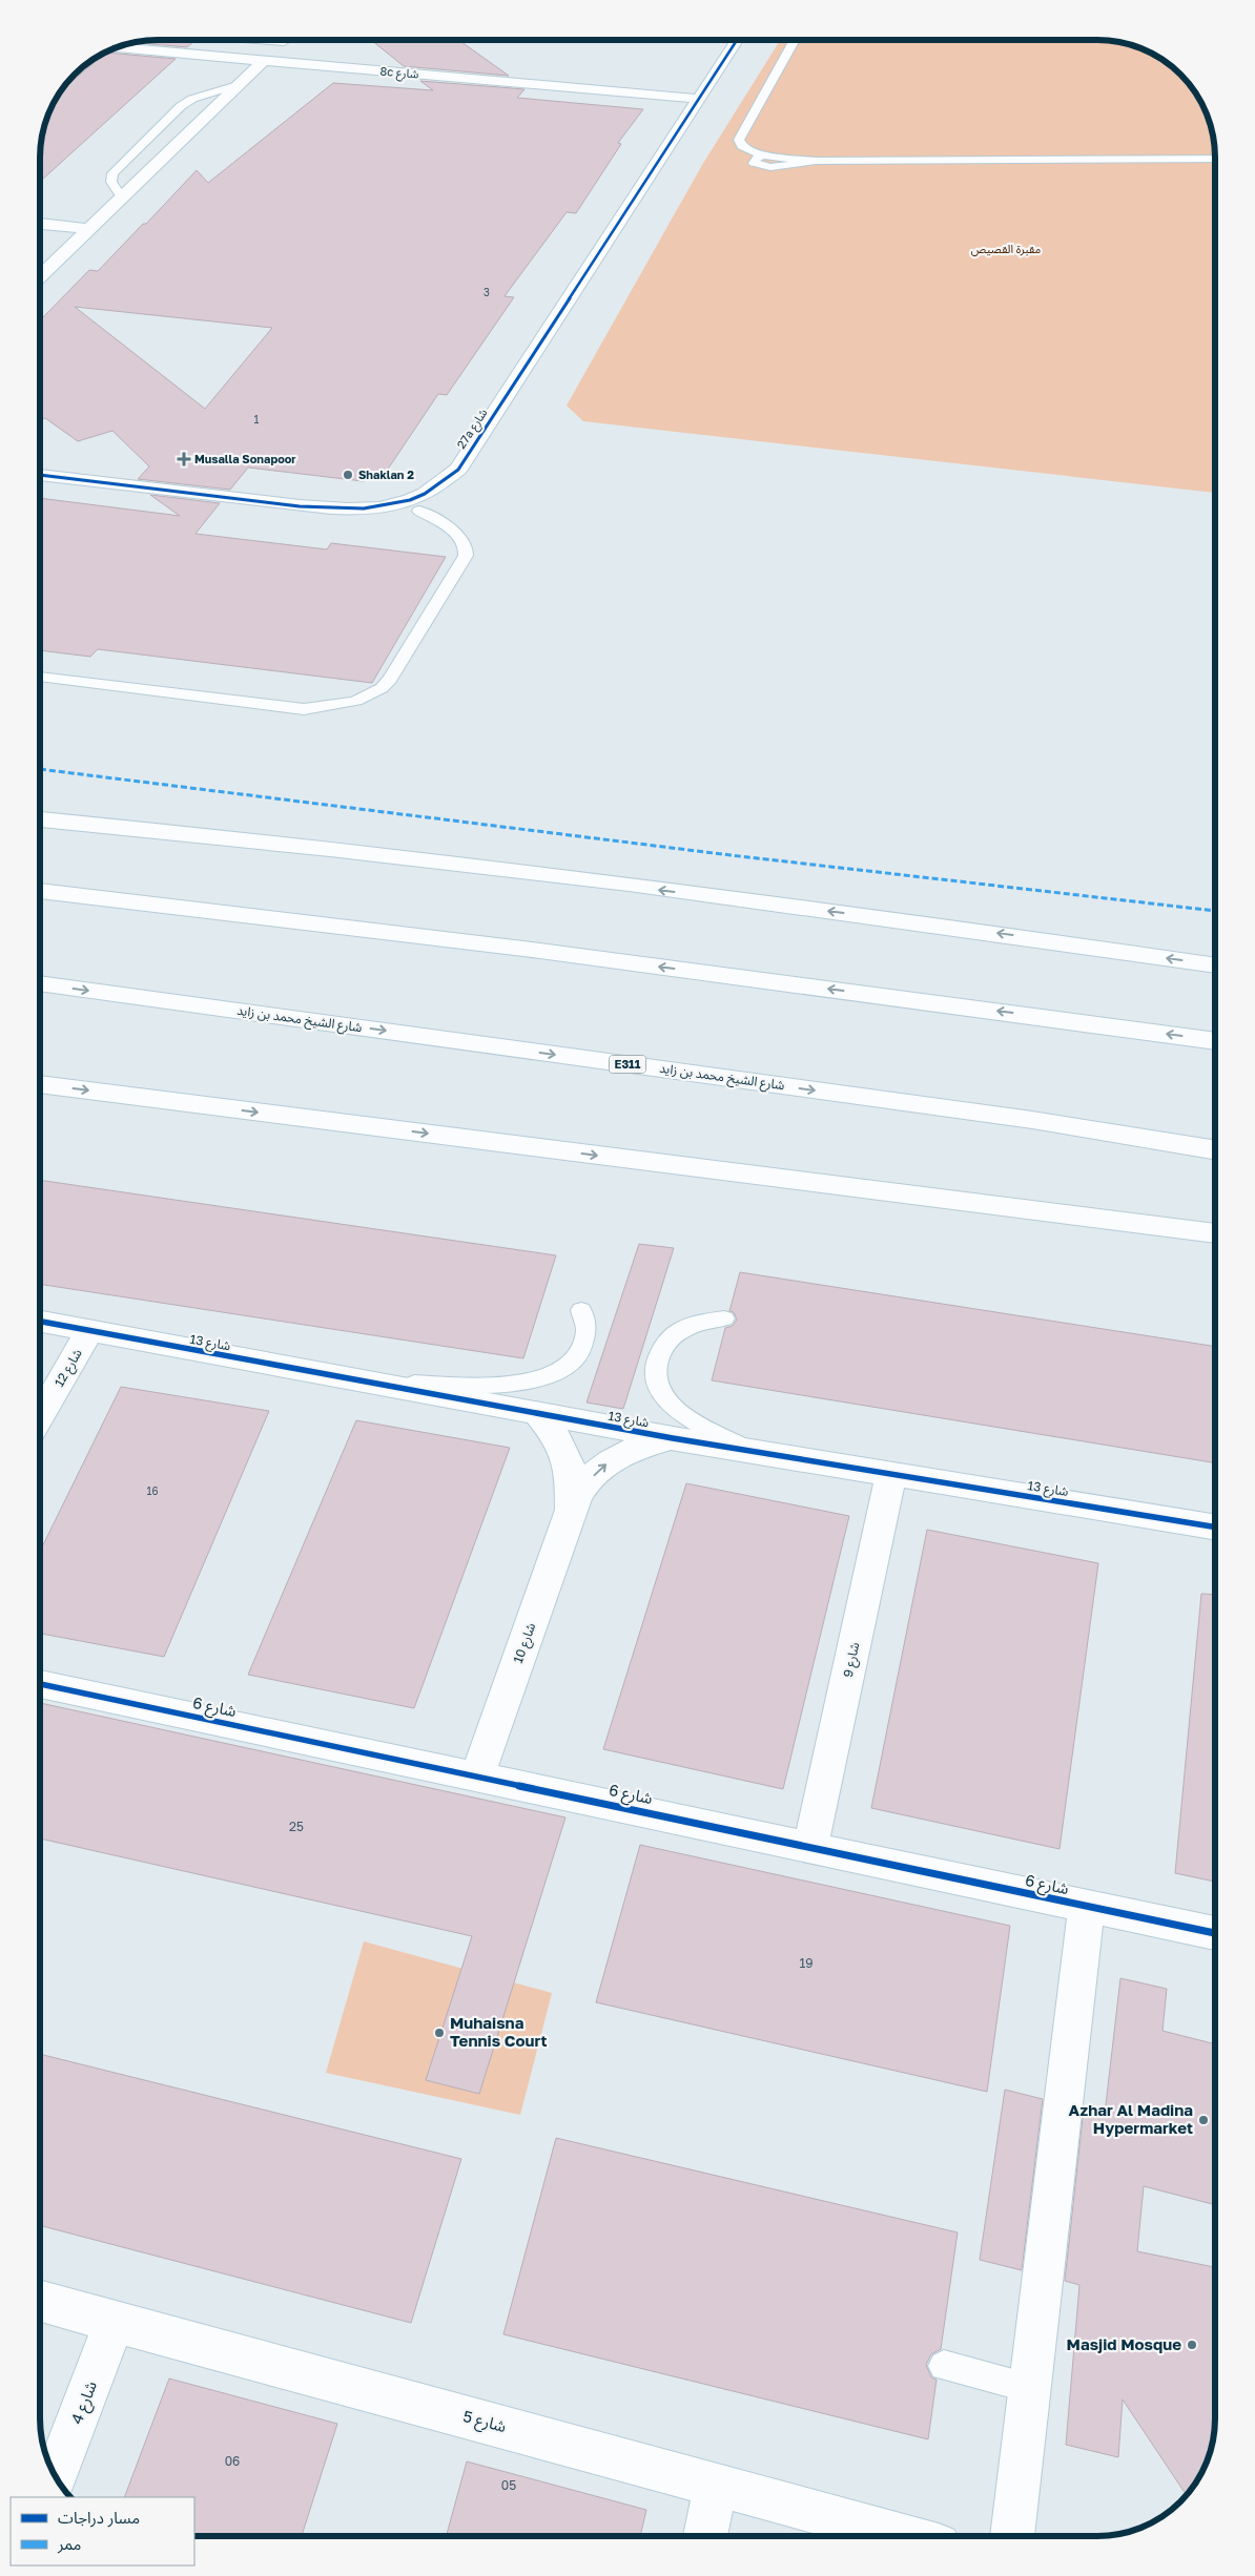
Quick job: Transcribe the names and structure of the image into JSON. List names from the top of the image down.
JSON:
{
  "streets": {
    "main road": [
      "8c شارع",
      "27a شارع",
      "شارع الشيخ محمد بن زايد",
      "E311",
      "شارع 13",
      "شارع 12",
      "شارع 10",
      "شارع 9",
      "شارع 6",
      "شارع 4",
      "شارع 5"
    ]
  },
  "crossings": [
    ["8c شارع", "27a شارع"],
    ["شارع 13", "شارع 12"],
    ["شارع 13", "شارع 10"],
    ["شارع 13", "شارع 9"],
    ["شارع 10", "شارع 6"],
    ["شارع 9", "شارع 6"],
    ["شارع 4", "شارع 5"]
  ],
  "parks": ["مقبرة القصيص"],
  "places": {
    "health": ["Musalla Sonapoor"],
    "other": [
      "Shaklan 2",
      "Muhaisna Tennis Court",
      "Azhar Al Madina Hypermarket",
      "Masjid Mosque"
    ]
  },
  "house_numbers": [
    "3",
    "1",
    "16",
    "25",
    "19",
    "06",
    "05"
  ],
  "legend": ["مسار دراجات", "ممر"]
}
